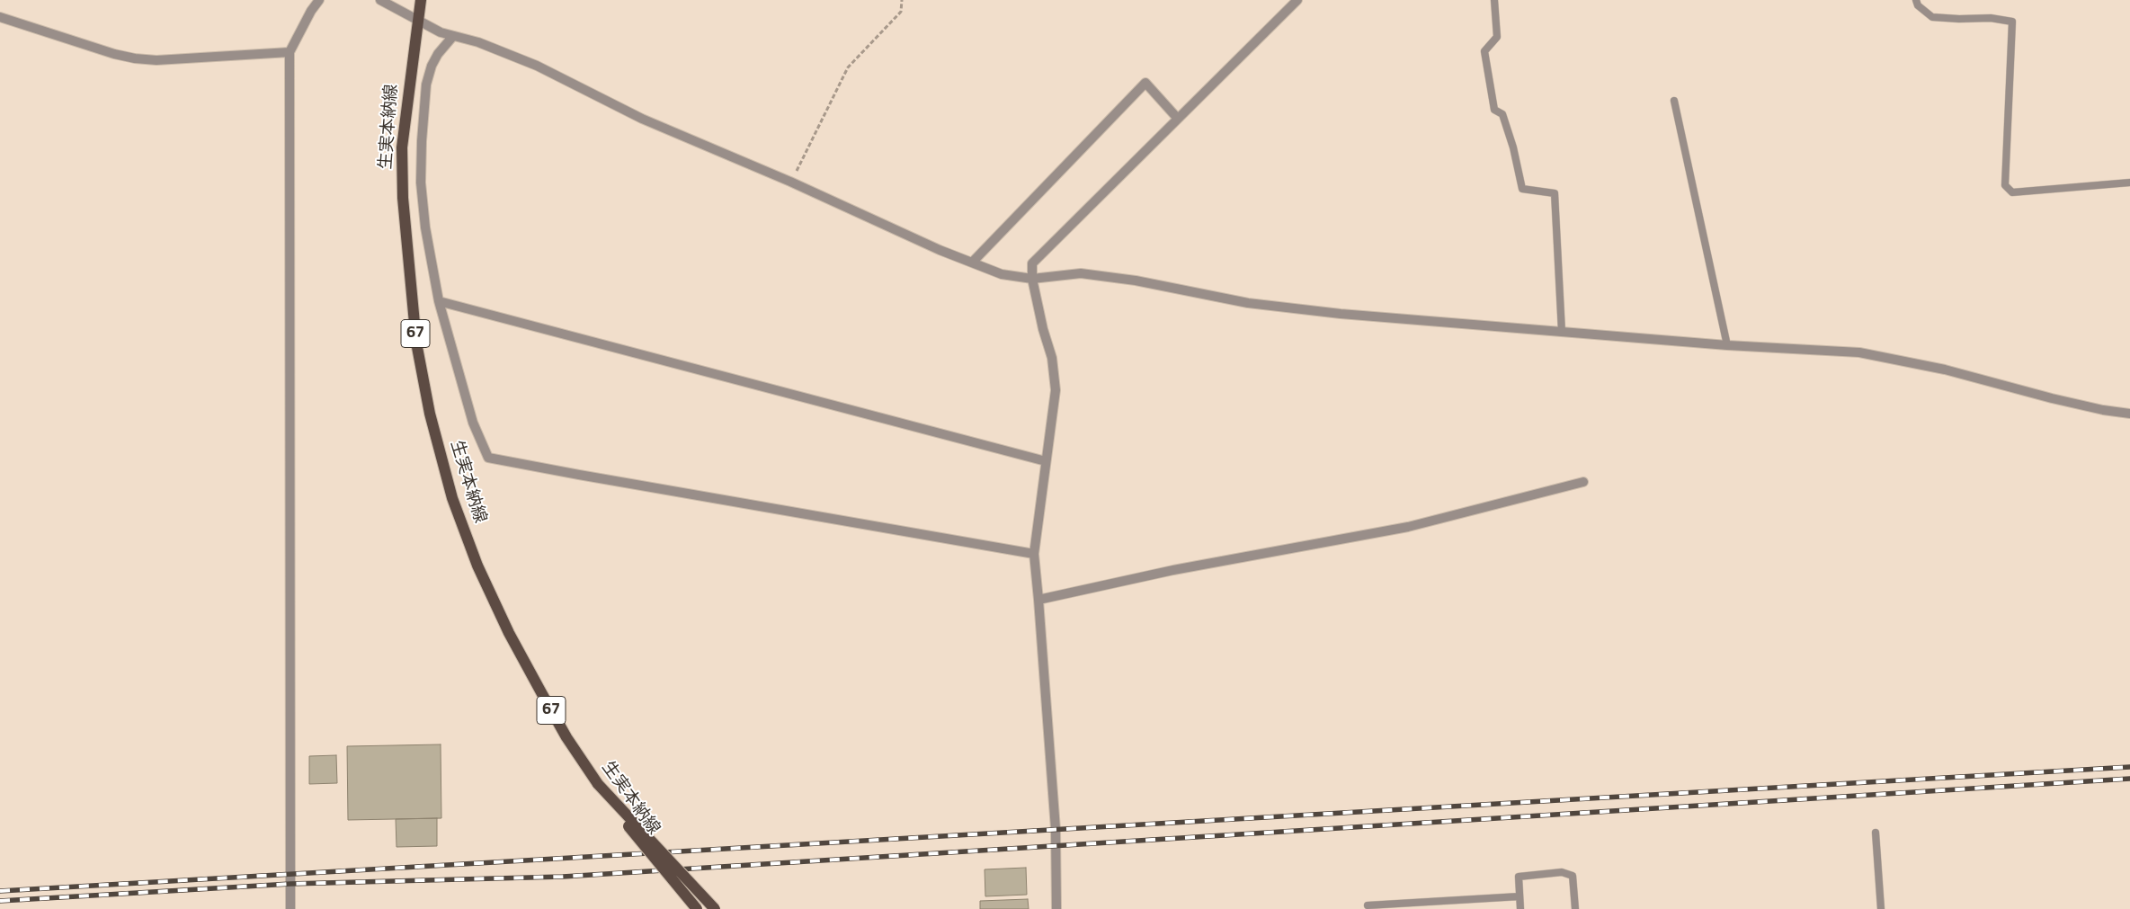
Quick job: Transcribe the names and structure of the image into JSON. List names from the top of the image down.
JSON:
{
  "streets": {
    "main road": ["生実本納線", "67"]
  }
}
